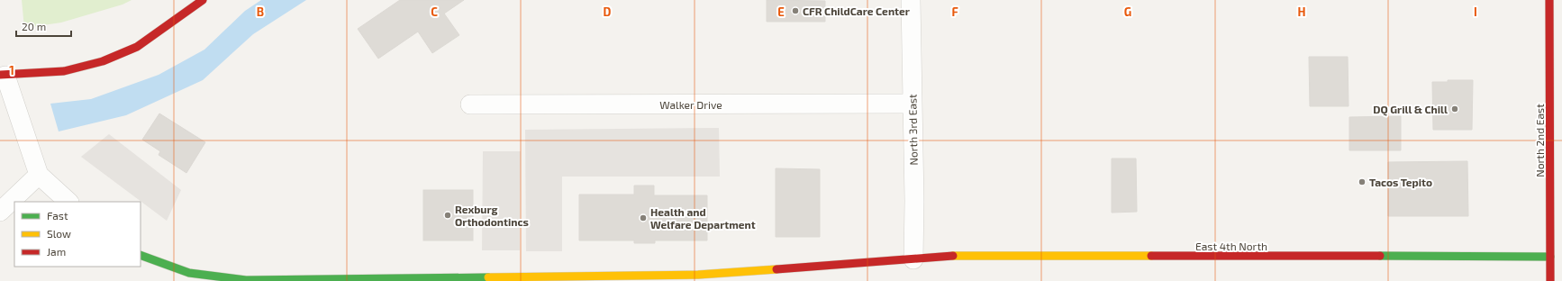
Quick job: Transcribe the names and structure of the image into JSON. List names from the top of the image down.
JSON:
{
  "streets": {
    "street": [
      "Walker Drive",
      "North 3rd East",
      "North 2nd East",
      "East 4th North"
    ]
  },
  "crossings": [
    ["Walker Drive", "North 3rd East"],
    ["North 3rd East", "East 4th North"],
    ["North 2nd East", "East 4th North"]
  ],
  "places": [
    "CFR ChildCare Center",
    "DQ Grill & Chill",
    "Tacos Tepito",
    "Rexburg Orthodontincs",
    "Health and Welfare Department"
  ],
  "legend": ["Fast", "Slow", "Jam"],
  "scale_bar": "20 m",
  "grid": {
    "columns": [
      "B",
      "C",
      "D",
      "E",
      "F",
      "G",
      "H",
      "I"
    ],
    "rows": ["1"]
  }
}
